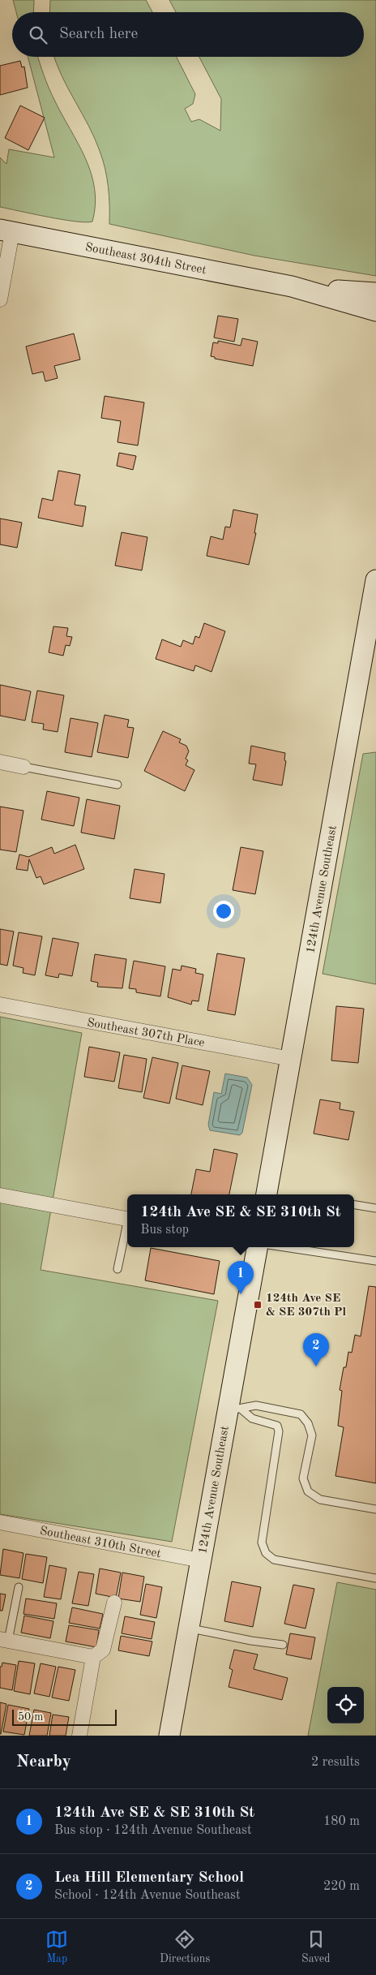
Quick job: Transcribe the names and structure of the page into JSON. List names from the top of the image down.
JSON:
{
  "streets": {
    "street": [
      "Southeast 304th Street",
      "124th Avenue Southeast",
      "Southeast 307th Place",
      "Southeast 310th Street"
    ]
  },
  "crossings": [
    ["124th Avenue Southeast", "Southeast 307th Place"],
    ["124th Avenue Southeast", "Southeast 310th Street"]
  ],
  "places": {
    "transit": ["124th Ave SE & SE 307th Pl"]
  },
  "scale_bar": "50 m",
  "page": {
    "search": "Search here",
    "popup": ["124th Ave SE & SE 310th St", "Bus stop"],
    "pins": ["1", "2"],
    "scale": "50 m",
    "heading": ["Nearby", "2 results"],
    "list": [
      {
        "mark": "1",
        "name": "124th Ave SE & SE 310th St",
        "note": "Bus stop · 124th Avenue Southeast",
        "value": "180 m"
      },
      {
        "mark": "2",
        "name": "Lea Hill Elementary School",
        "note": "School · 124th Avenue Southeast",
        "value": "220 m"
      }
    ],
    "nav": ["Map", "Directions", "Saved"]
  }
}
